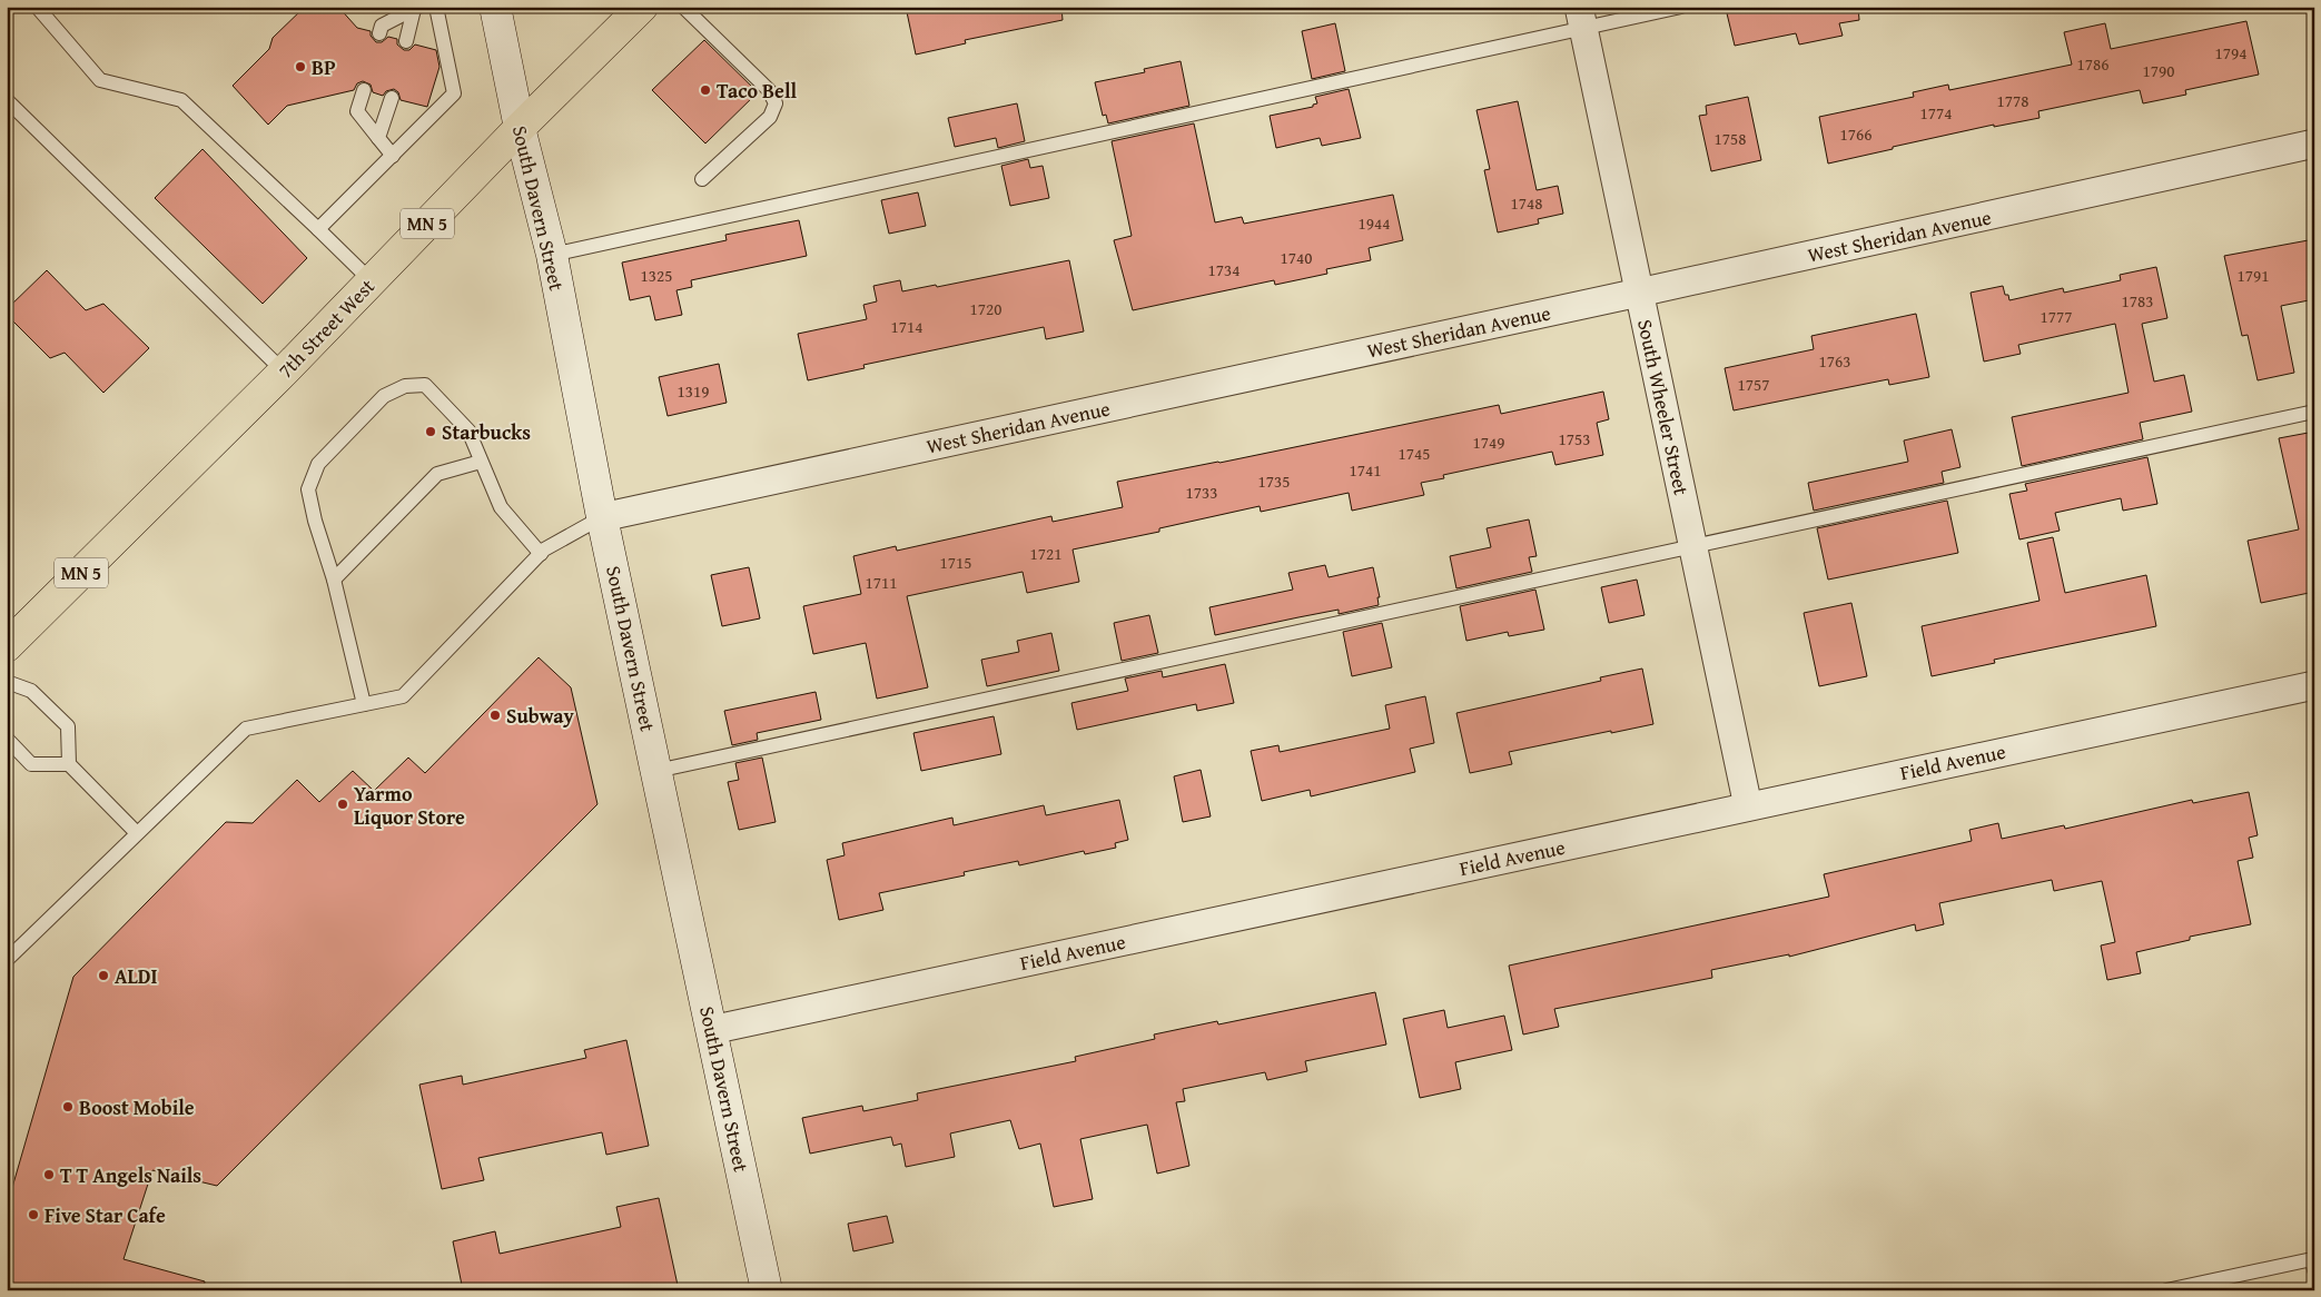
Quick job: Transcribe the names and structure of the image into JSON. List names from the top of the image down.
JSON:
{
  "streets": {
    "main road": ["MN 5", "7th Street West"],
    "street": [
      "South Davern Street",
      "West Sheridan Avenue",
      "South Wheeler Street",
      "Field Avenue"
    ]
  },
  "crossings": [
    ["South Davern Street", "West Sheridan Avenue"],
    ["South Davern Street", "7th Street West"],
    ["South Davern Street", "Field Avenue"],
    ["West Sheridan Avenue", "South Wheeler Street"],
    ["South Wheeler Street", "Field Avenue"]
  ],
  "places": [
    "BP",
    "Taco Bell",
    "Starbucks",
    "Subway",
    "Yarmo Liquor Store",
    "ALDI",
    "Boost Mobile",
    "T T Angels Nails",
    "Five Star Cafe"
  ],
  "house_numbers": [
    "1794",
    "1786",
    "1790",
    "1778",
    "1774",
    "1766",
    "1758",
    "1748",
    "1944",
    "1740",
    "1734",
    "1325",
    "1791",
    "1783",
    "1720",
    "1777",
    "1714",
    "1763",
    "1757",
    "1319",
    "1753",
    "1749",
    "1745",
    "1741",
    "1735",
    "1733",
    "1721",
    "1715",
    "1711"
  ]
}
